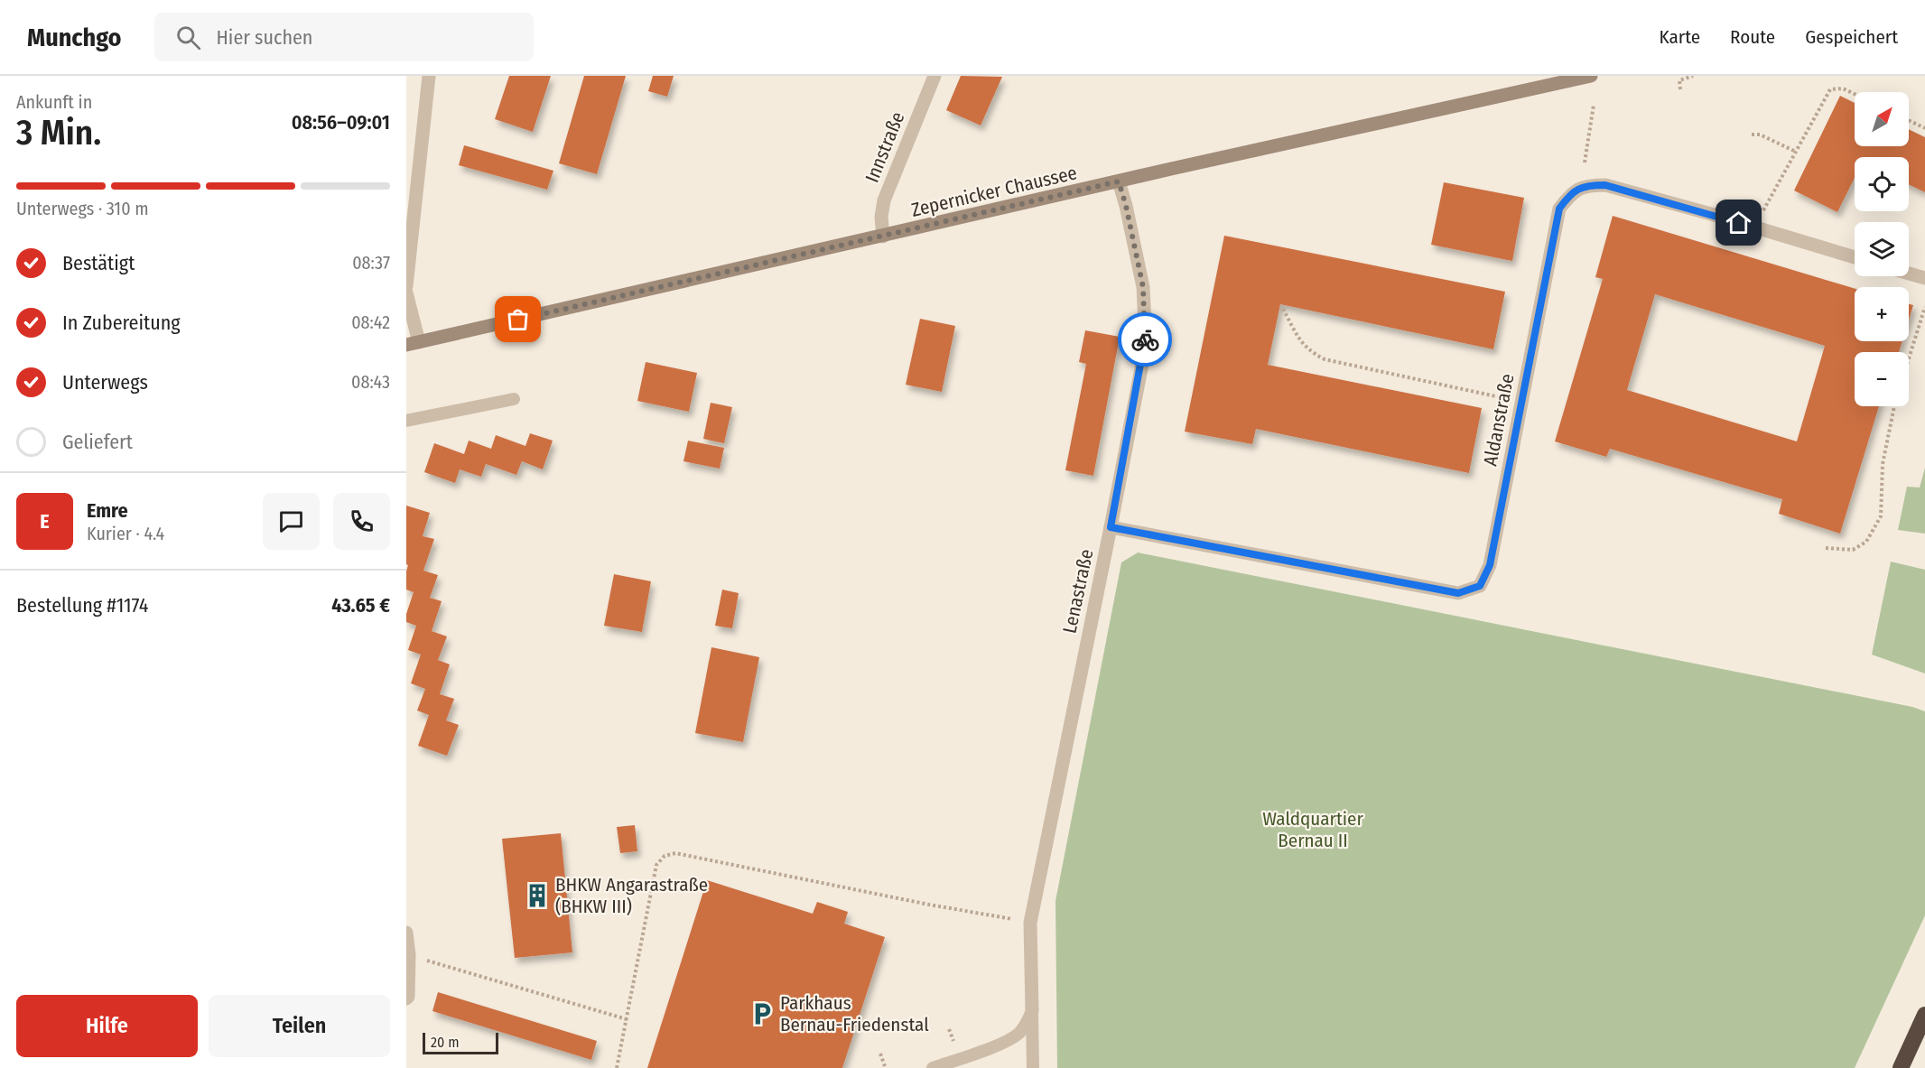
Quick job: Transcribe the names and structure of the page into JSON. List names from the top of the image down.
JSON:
{
  "streets": {
    "main road": ["Zepernicker Chaussee"],
    "street": ["Innstraße", "Aldanstraße", "Lenastraße"]
  },
  "crossings": [
    ["Innstraße", "Zepernicker Chaussee"],
    ["Zepernicker Chaussee", "Lenastraße"],
    ["Aldanstraße", "Lenastraße"]
  ],
  "parks": ["Waldquartier Bernau II"],
  "places": {
    "building": ["BHKW Angarastraße (BHKW III)"],
    "parking": ["Parkhaus Bernau-Friedenstal"]
  },
  "scale_bar": "20 m",
  "north": "top right",
  "page": {
    "header": "Munchgo",
    "search": "Hier suchen",
    "nav": ["Karte", "Route", "Gespeichert"],
    "heading": ["3 Min.", "Ankunft in", "08:56–09:01"],
    "panel": [
      "Emre",
      "Kurier · 4.4",
      "Bestellung #1174",
      "43.65 €"
    ],
    "map_buttons": ["+", "−"],
    "bar": "Unterwegs · 310 m",
    "list": [
      ["Bestätigt", "08:37"],
      ["In Zubereitung", "08:42"],
      ["Unterwegs", "08:43"],
      "Geliefert"
    ],
    "round": "E",
    "buttons": ["Hilfe", "Teilen"],
    "scale": "20 m"
  }
}
